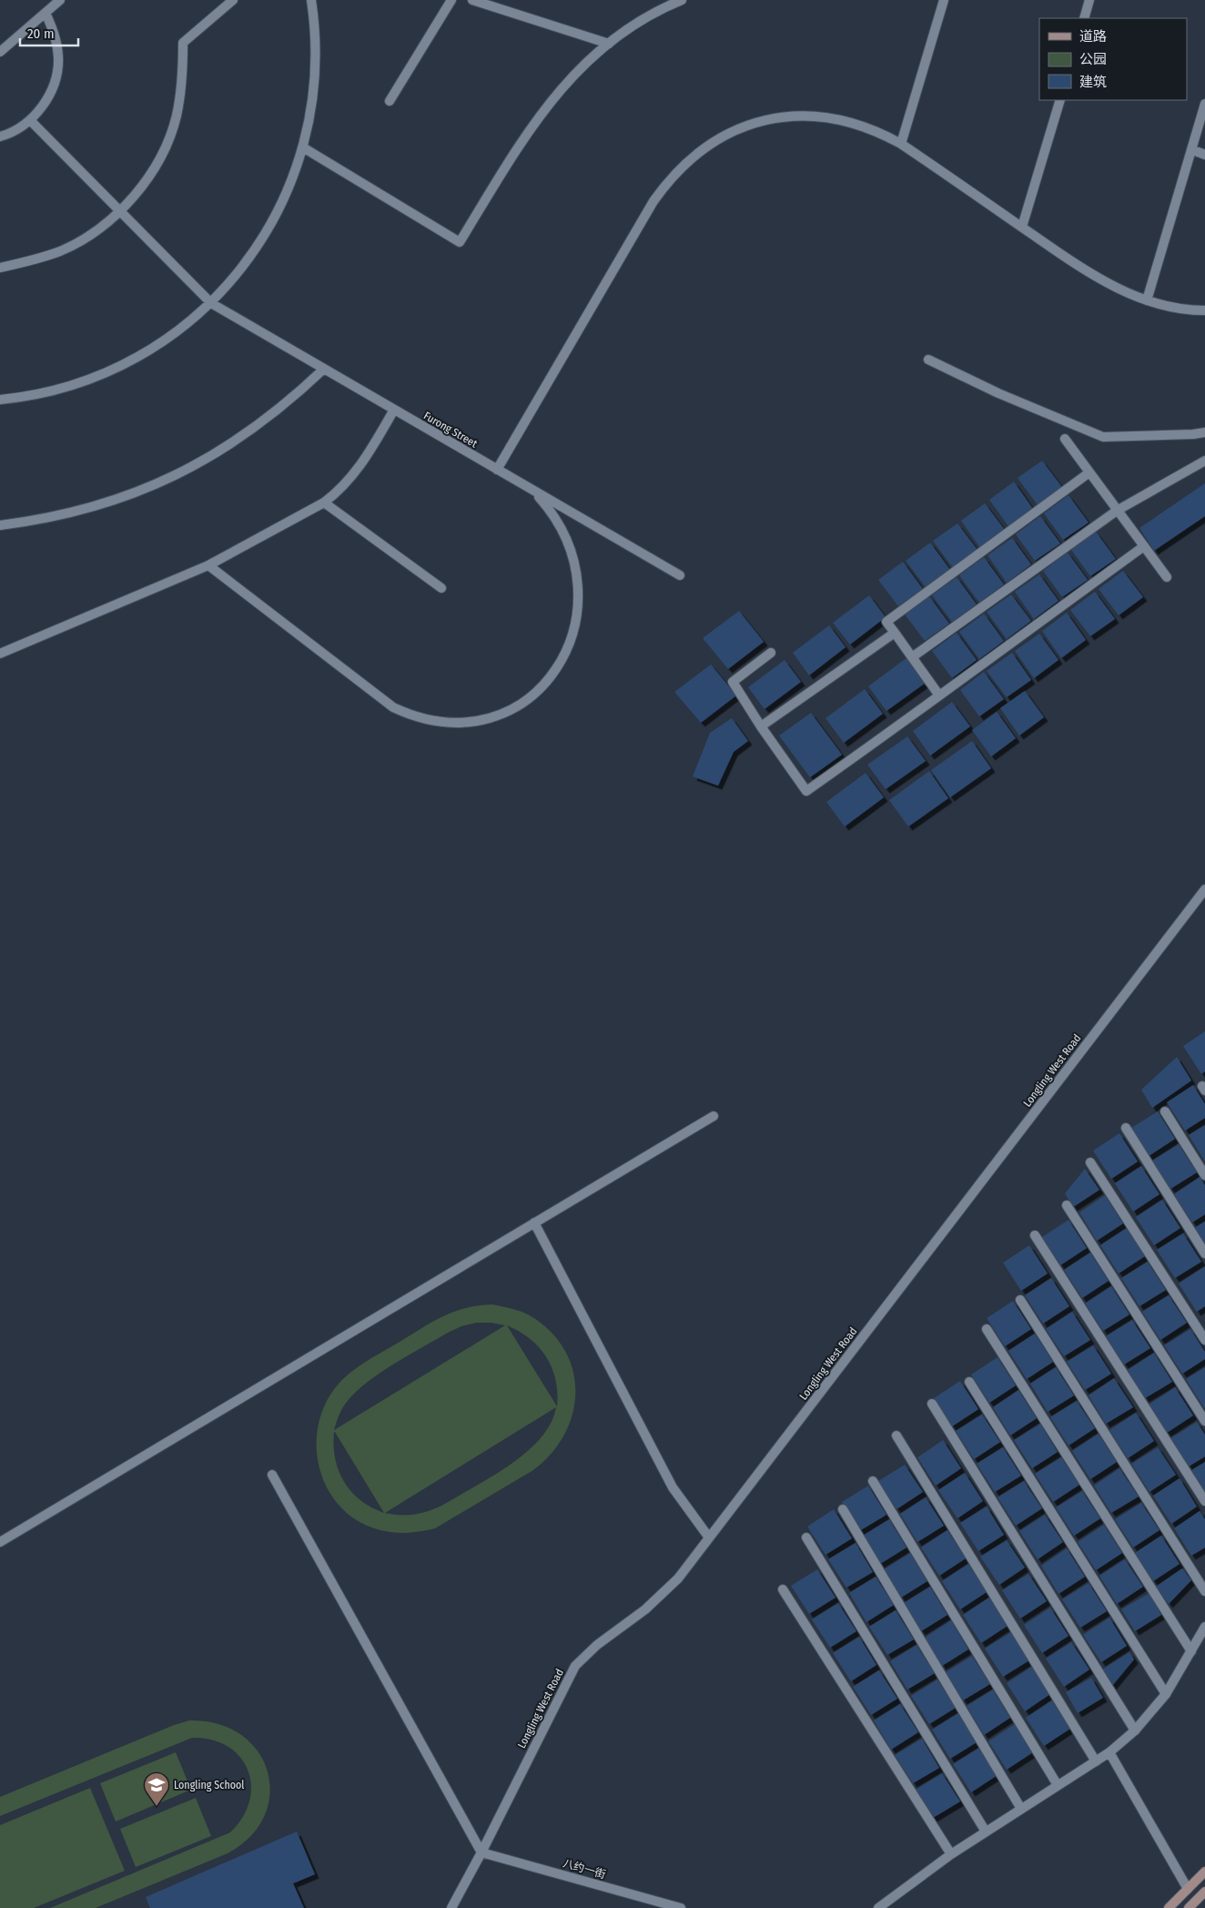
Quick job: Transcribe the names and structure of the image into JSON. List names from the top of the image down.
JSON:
{
  "streets": {
    "street": ["Furong Street", "Longling West Road", "八约一街"]
  },
  "crossings": [
    ["Longling West Road", "八约一街"]
  ],
  "places": {
    "school or university": ["Longling School"]
  },
  "legend": ["道路", "公园", "建筑"],
  "scale_bar": "20 m"
}
